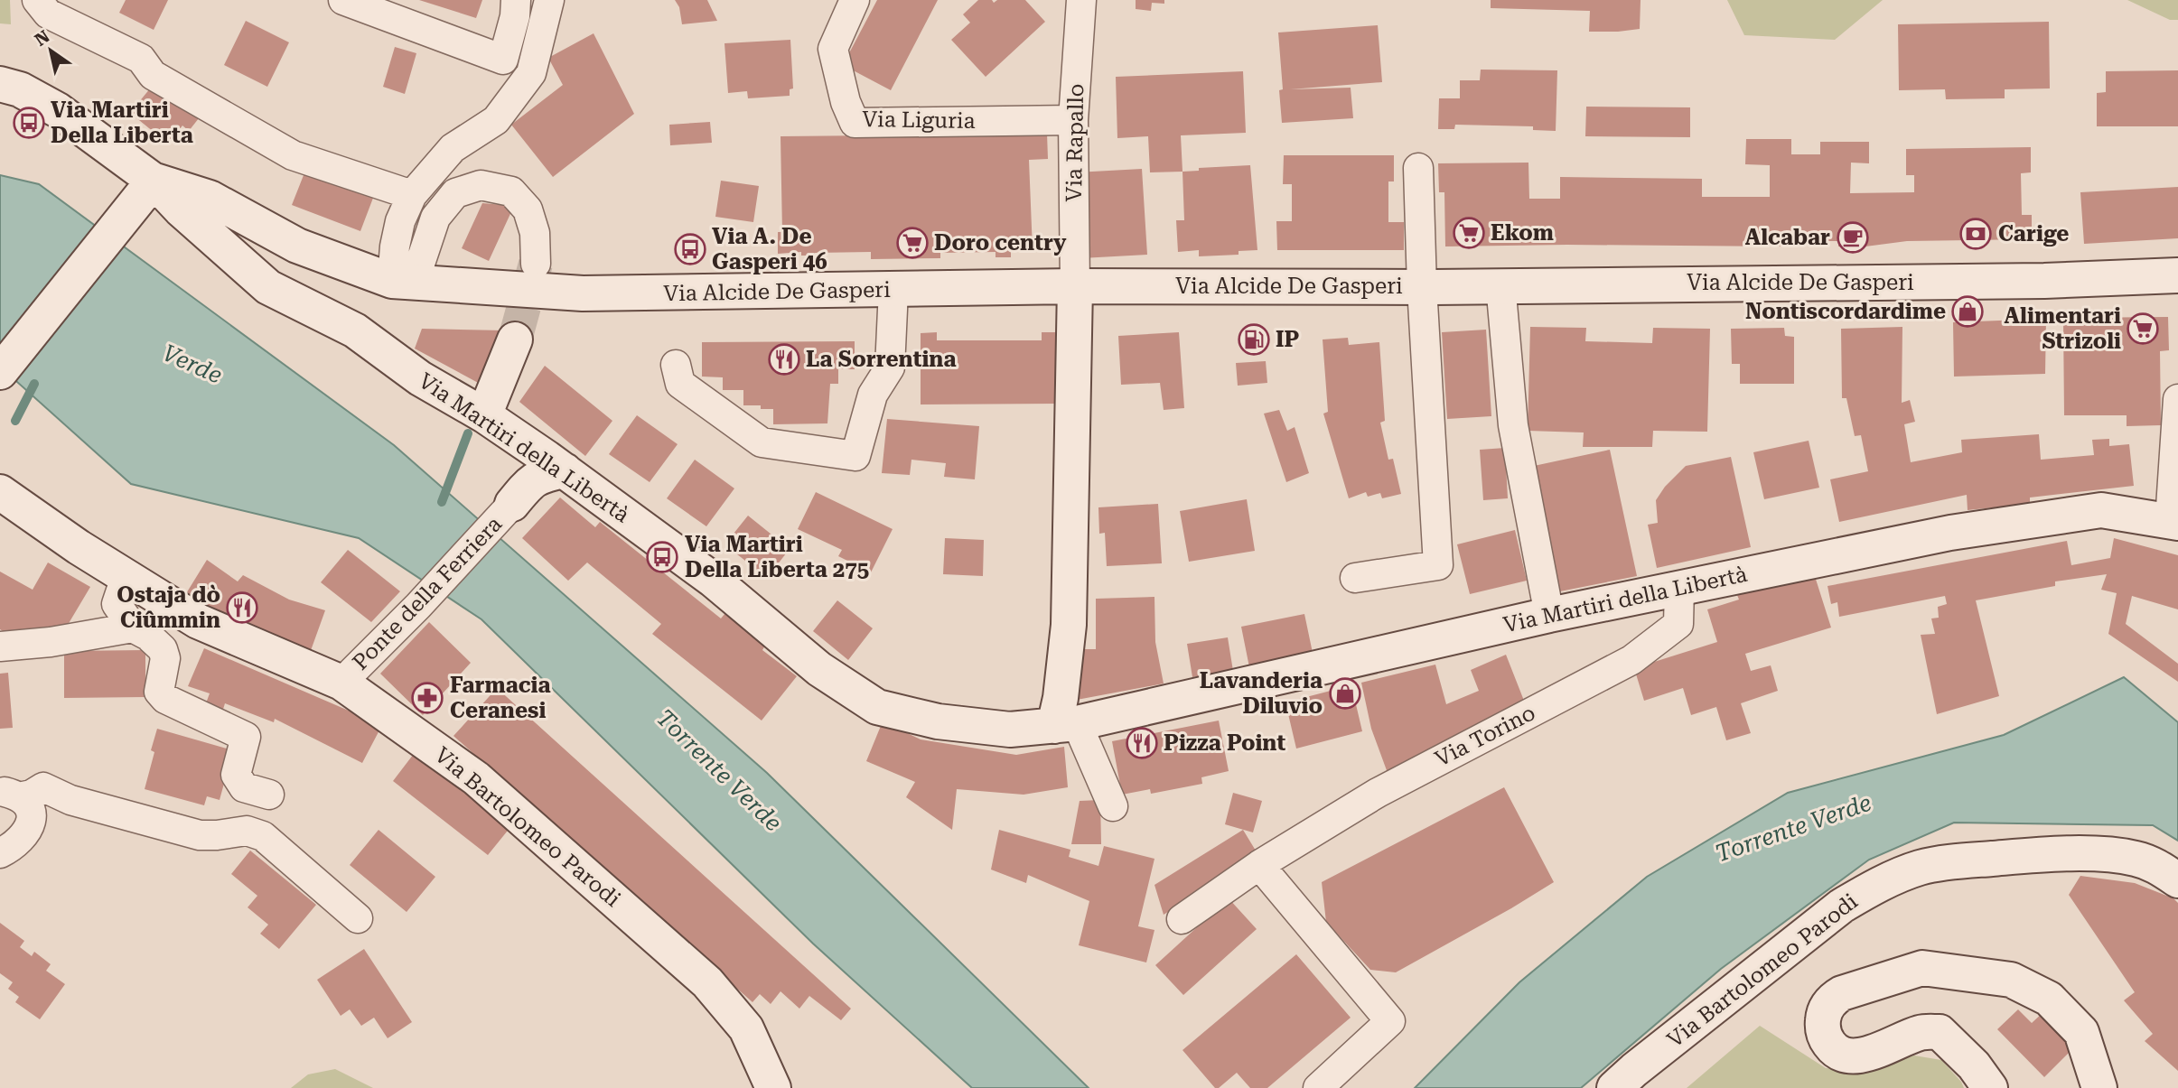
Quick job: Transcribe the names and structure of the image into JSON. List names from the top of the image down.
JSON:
{
  "streets": {
    "main road": ["Via Alcide De Gasperi", "Via Martiri della Libertà", "Via Bartolomeo Parodi"],
    "street": [
      "Via Liguria",
      "Via Rapallo",
      "Ponte della Ferriera",
      "Via Torino"
    ]
  },
  "crossings": [
    ["Via Liguria", "Via Rapallo"],
    ["Via Rapallo", "Via Alcide De Gasperi"],
    ["Via Alcide De Gasperi", "Via Martiri della Libertà"],
    ["Via Martiri della Libertà", "Via Torino"],
    ["Ponte della Ferriera", "Via Bartolomeo Parodi"]
  ],
  "water": ["Verde", "Torrente Verde"],
  "places": {
    "bus stop": ["Via Martiri Della Liberta", "Via A. De Gasperi 46", "Via Martiri Della Liberta 275"],
    "supermarket": ["Ekom", "Doro centry", "Alimentari Strizoli"],
    "bank": ["Carige"],
    "cafe": ["Alcabar"],
    "shop": ["Nontiscordardime", "Lavanderia Diluvio"],
    "fuel station": ["IP"],
    "restaurant": ["La Sorrentina", "Ostaja dò Ciûmmin", "Pizza Point"],
    "pharmacy": ["Farmacia Ceranesi"]
  },
  "north": "top left"
}
